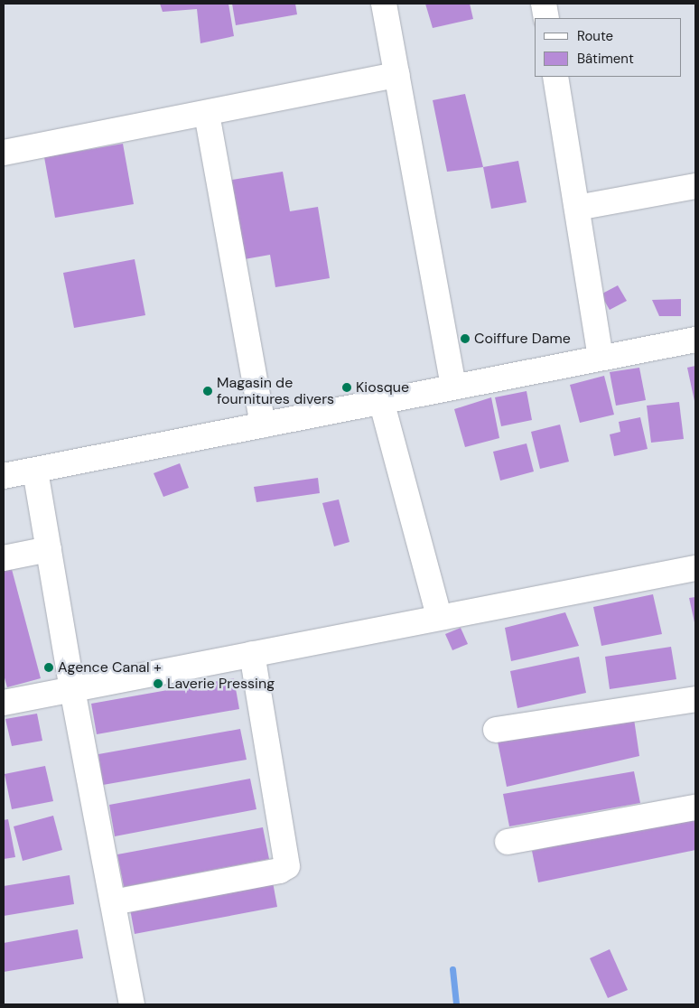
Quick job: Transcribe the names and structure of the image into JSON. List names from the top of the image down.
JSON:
{
  "places": [
    "Coiffure Dame",
    "Kiosque",
    "Magasin de fournitures divers",
    "Agence Canal +",
    "Laverie Pressing"
  ],
  "legend": ["Route", "Bâtiment"]
}
